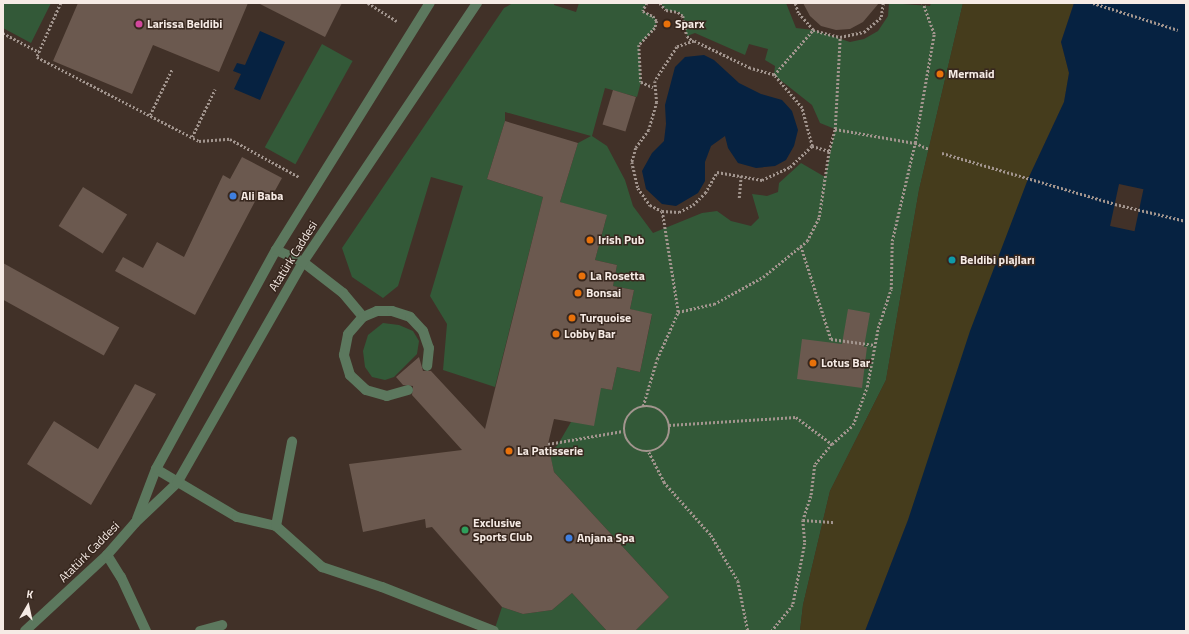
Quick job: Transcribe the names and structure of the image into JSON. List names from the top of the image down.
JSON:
{
  "streets": {
    "street": ["Atatürk Caddesi"]
  },
  "places": [
    "Larissa Beldibi",
    "Sparx",
    "Mermaid",
    "Ali Baba",
    "Irish Pub",
    "Beldibi plajları",
    "La Rosetta",
    "Bonsai",
    "Turquoise",
    "Lobby Bar",
    "Lotus Bar",
    "La Patisserie",
    "Exclusive Sports Club",
    "Anjana Spa"
  ],
  "north": "top"
}
